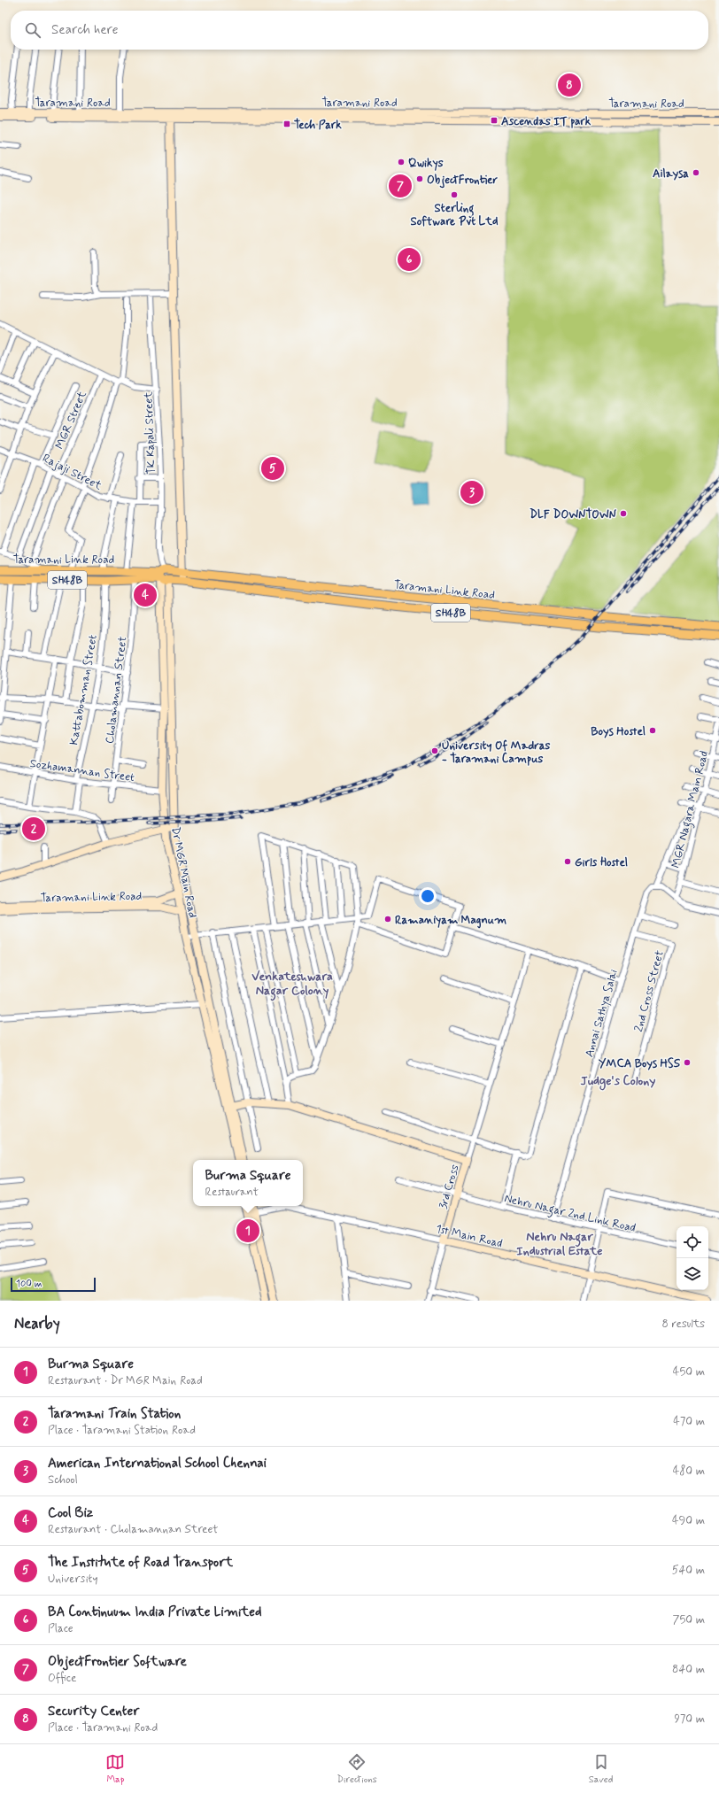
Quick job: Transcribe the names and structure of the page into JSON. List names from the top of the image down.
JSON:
{
  "streets": {
    "main road": ["Taramani Link Road", "SH48B"],
    "street": [
      "Taramani Road",
      "MGR Street",
      "TK Kapali Street",
      "Rajaji Street",
      "Kattabomman Street",
      "Cholamannan Street",
      "Sozhamannan Street",
      "MGR Nagara Main Road",
      "Dr MGR Main Road",
      "2nd Cross Street",
      "Annai Sathya Salai",
      "3rd Cross",
      "Nehru Nagar 2nd Link Road",
      "1st Main Road"
    ]
  },
  "crossings": [
    ["MGR Street", "Rajaji Street"],
    ["TK Kapali Street", "Rajaji Street"],
    ["TK Kapali Street", "Taramani Link Road"],
    ["TK Kapali Street", "Dr MGR Main Road"],
    ["Taramani Link Road", "Kattabomman Street"],
    ["Taramani Link Road", "Cholamannan Street"],
    ["Taramani Link Road", "Dr MGR Main Road"],
    ["Kattabomman Street", "Sozhamannan Street"],
    ["Cholamannan Street", "Sozhamannan Street"],
    ["Sozhamannan Street", "Dr MGR Main Road"],
    ["2nd Cross Street", "Annai Sathya Salai"],
    ["Annai Sathya Salai", "Nehru Nagar 2nd Link Road"],
    ["3rd Cross", "Nehru Nagar 2nd Link Road"],
    ["3rd Cross", "1st Main Road"]
  ],
  "districts": ["Venkateshwara Nagar Colony", "Judge's Colony", "Nehru Nagar Industrial Estate"],
  "places": {
    "transit": ["Ascendas IT park", "Tech Park"],
    "other": [
      "Qwikys",
      "Ailaysa",
      "ObjectFrontier",
      "Sterling Software Pvt Ltd",
      "DLF DOWNTOWN",
      "Boys Hostel",
      "University Of Madras - Taramani Campus",
      "Girls Hostel",
      "Ramaniyam Magnum",
      "YMCA Boys HSS"
    ]
  },
  "scale_bar": "100 m",
  "page": {
    "search": "Search here",
    "pins": [
      "8",
      "7",
      "6",
      "5",
      "3",
      "4",
      "2",
      "1"
    ],
    "popup": ["Burma Square", "Restaurant"],
    "scale": "100 m",
    "heading": ["Nearby", "8 results"],
    "list": [
      {
        "mark": "1",
        "name": "Burma Square",
        "note": "Restaurant · Dr MGR Main Road",
        "value": "450 m"
      },
      {
        "mark": "2",
        "name": "Taramani Train Station",
        "note": "Place · Taramani Station Road",
        "value": "470 m"
      },
      {
        "mark": "3",
        "name": "American International School Chennai",
        "note": "School",
        "value": "480 m"
      },
      {
        "mark": "4",
        "name": "Cool Biz",
        "note": "Restaurant · Cholamannan Street",
        "value": "490 m"
      },
      {
        "mark": "5",
        "name": "The Institute of Road Transport",
        "note": "University",
        "value": "540 m"
      },
      {
        "mark": "6",
        "name": "BA Continuum India Private Limited",
        "note": "Place",
        "value": "750 m"
      },
      {
        "mark": "7",
        "name": "ObjectFrontier Software",
        "note": "Office",
        "value": "840 m"
      },
      {
        "mark": "8",
        "name": "Security Center",
        "note": "Place · Taramani Road",
        "value": "970 m"
      }
    ],
    "nav": ["Map", "Directions", "Saved"]
  }
}
